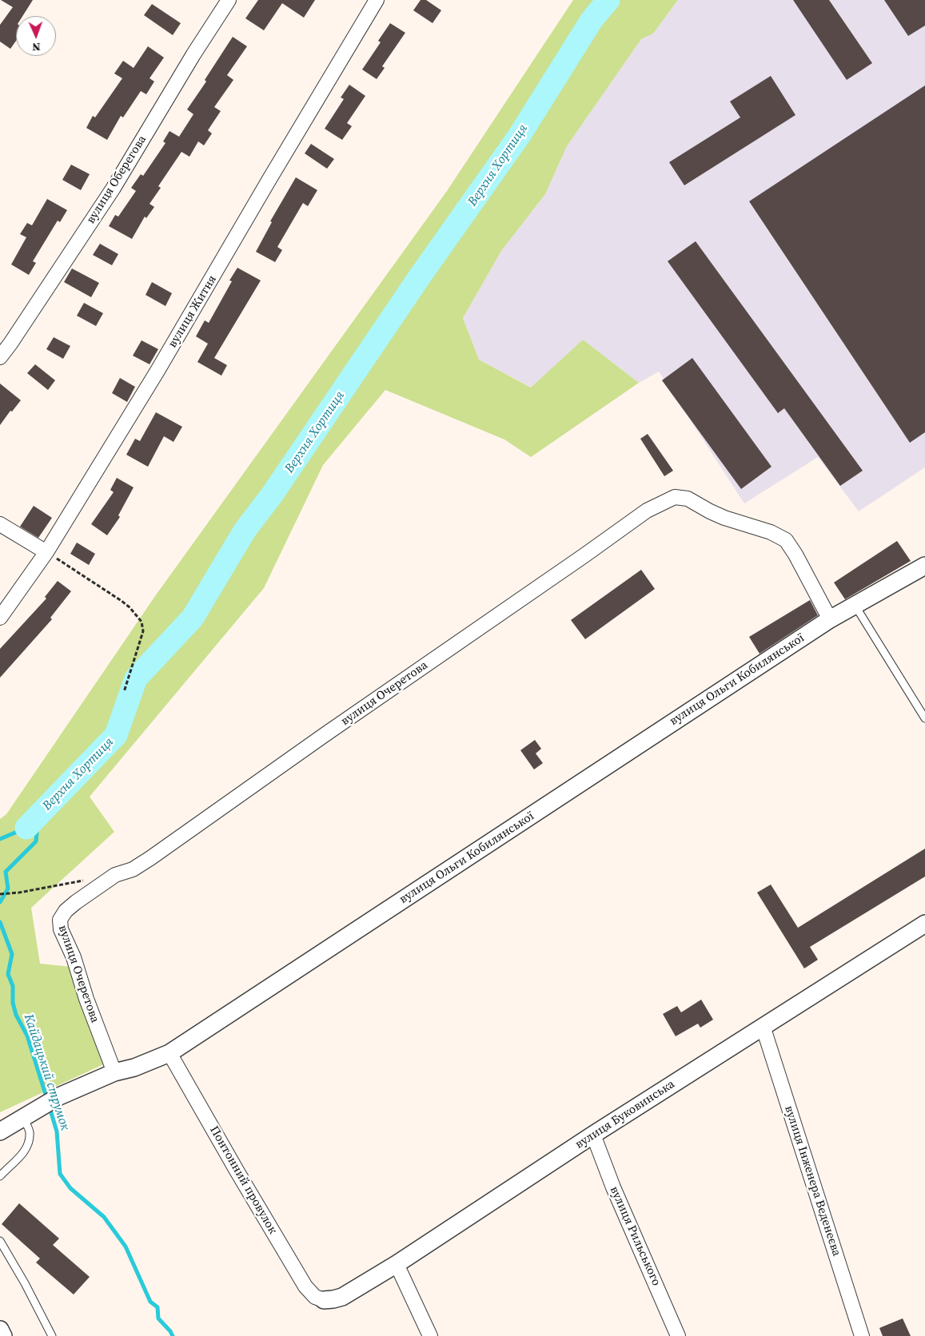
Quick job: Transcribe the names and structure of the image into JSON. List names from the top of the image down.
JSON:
{
  "streets": {
    "street": [
      "вулиця Оберегова",
      "вулиця Житня",
      "вулиця Ольги Кобилянської",
      "вулиця Очеретова",
      "вулиця Буковинська",
      "Понтонний провулок",
      "вулиця Інженера Веденеєва",
      "вулиця Рильського"
    ]
  },
  "crossings": [
    ["вулиця Ольги Кобилянської", "вулиця Очеретова"],
    ["вулиця Ольги Кобилянської", "Понтонний провулок"],
    ["вулиця Буковинська", "Понтонний провулок"],
    ["вулиця Буковинська", "вулиця Інженера Веденеєва"],
    ["вулиця Буковинська", "вулиця Рильського"]
  ],
  "water": ["Верхня Хортиця", "Кайдацький струмок"],
  "north": "bottom"
}
